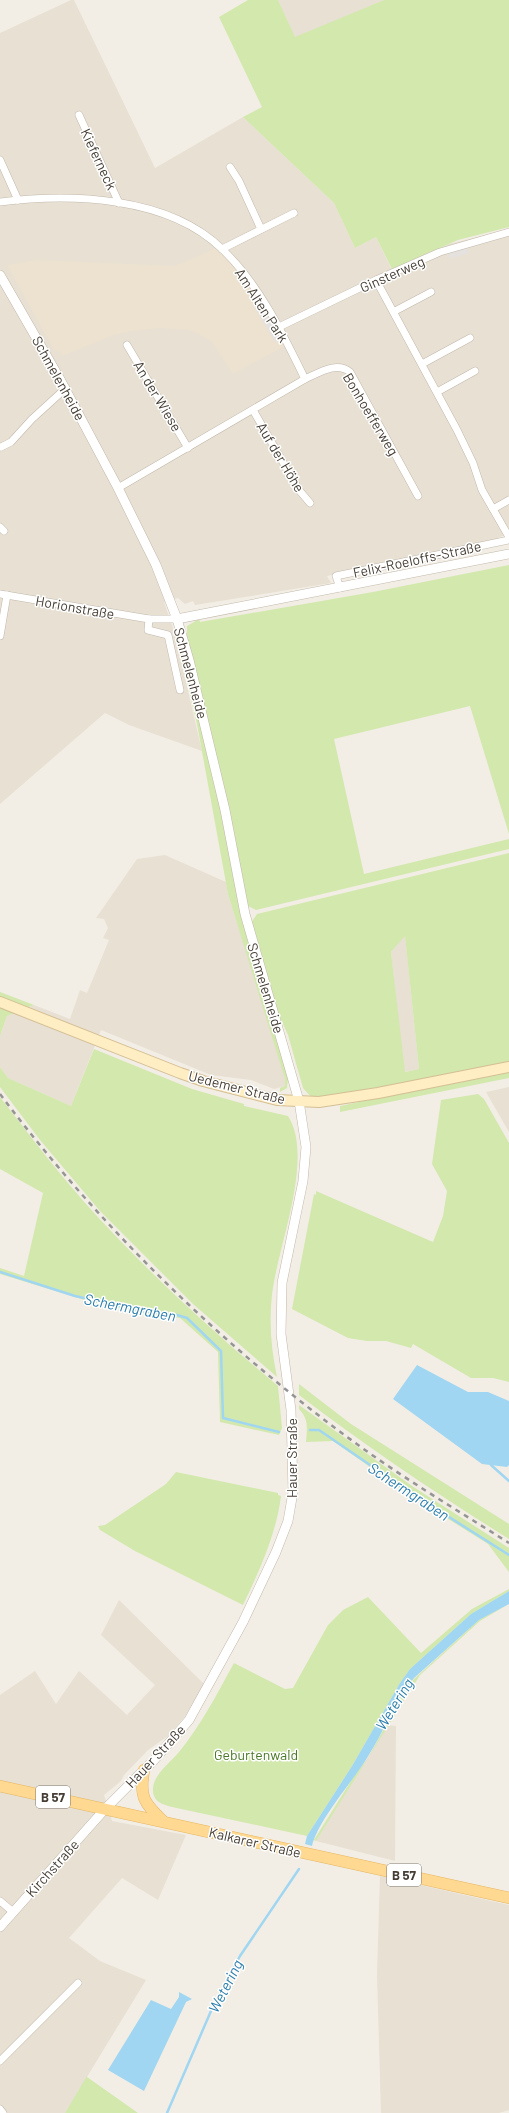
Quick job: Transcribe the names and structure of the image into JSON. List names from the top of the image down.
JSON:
{
  "streets": {
    "main road": ["Uedemer Straße", "B 57", "Kalkarer Straße"],
    "street": [
      "Kieferneck",
      "Ginsterweg",
      "Am Alten Park",
      "Schmelenheide",
      "An der Wiese",
      "Bonhoefferweg",
      "Auf der Höhe",
      "Felix-Roeloffs-Straße",
      "Horionstraße",
      "Hauer Straße",
      "Kirchstraße"
    ]
  },
  "crossings": [
    ["Kieferneck", "Am Alten Park"],
    ["Ginsterweg", "Am Alten Park"],
    ["Am Alten Park", "Bonhoefferweg"],
    ["Schmelenheide", "Felix-Roeloffs-Straße"],
    ["Schmelenheide", "Horionstraße"],
    ["Schmelenheide", "Uedemer Straße"],
    ["Schmelenheide", "Hauer Straße"],
    ["Felix-Roeloffs-Straße", "Horionstraße"],
    ["Uedemer Straße", "Hauer Straße"],
    ["Hauer Straße", "Kalkarer Straße"],
    ["Hauer Straße", "Kirchstraße"],
    ["Kalkarer Straße", "Kirchstraße"]
  ],
  "water": ["Schermgraben", "Wetering"],
  "parks": ["Geburtenwald"]
}
